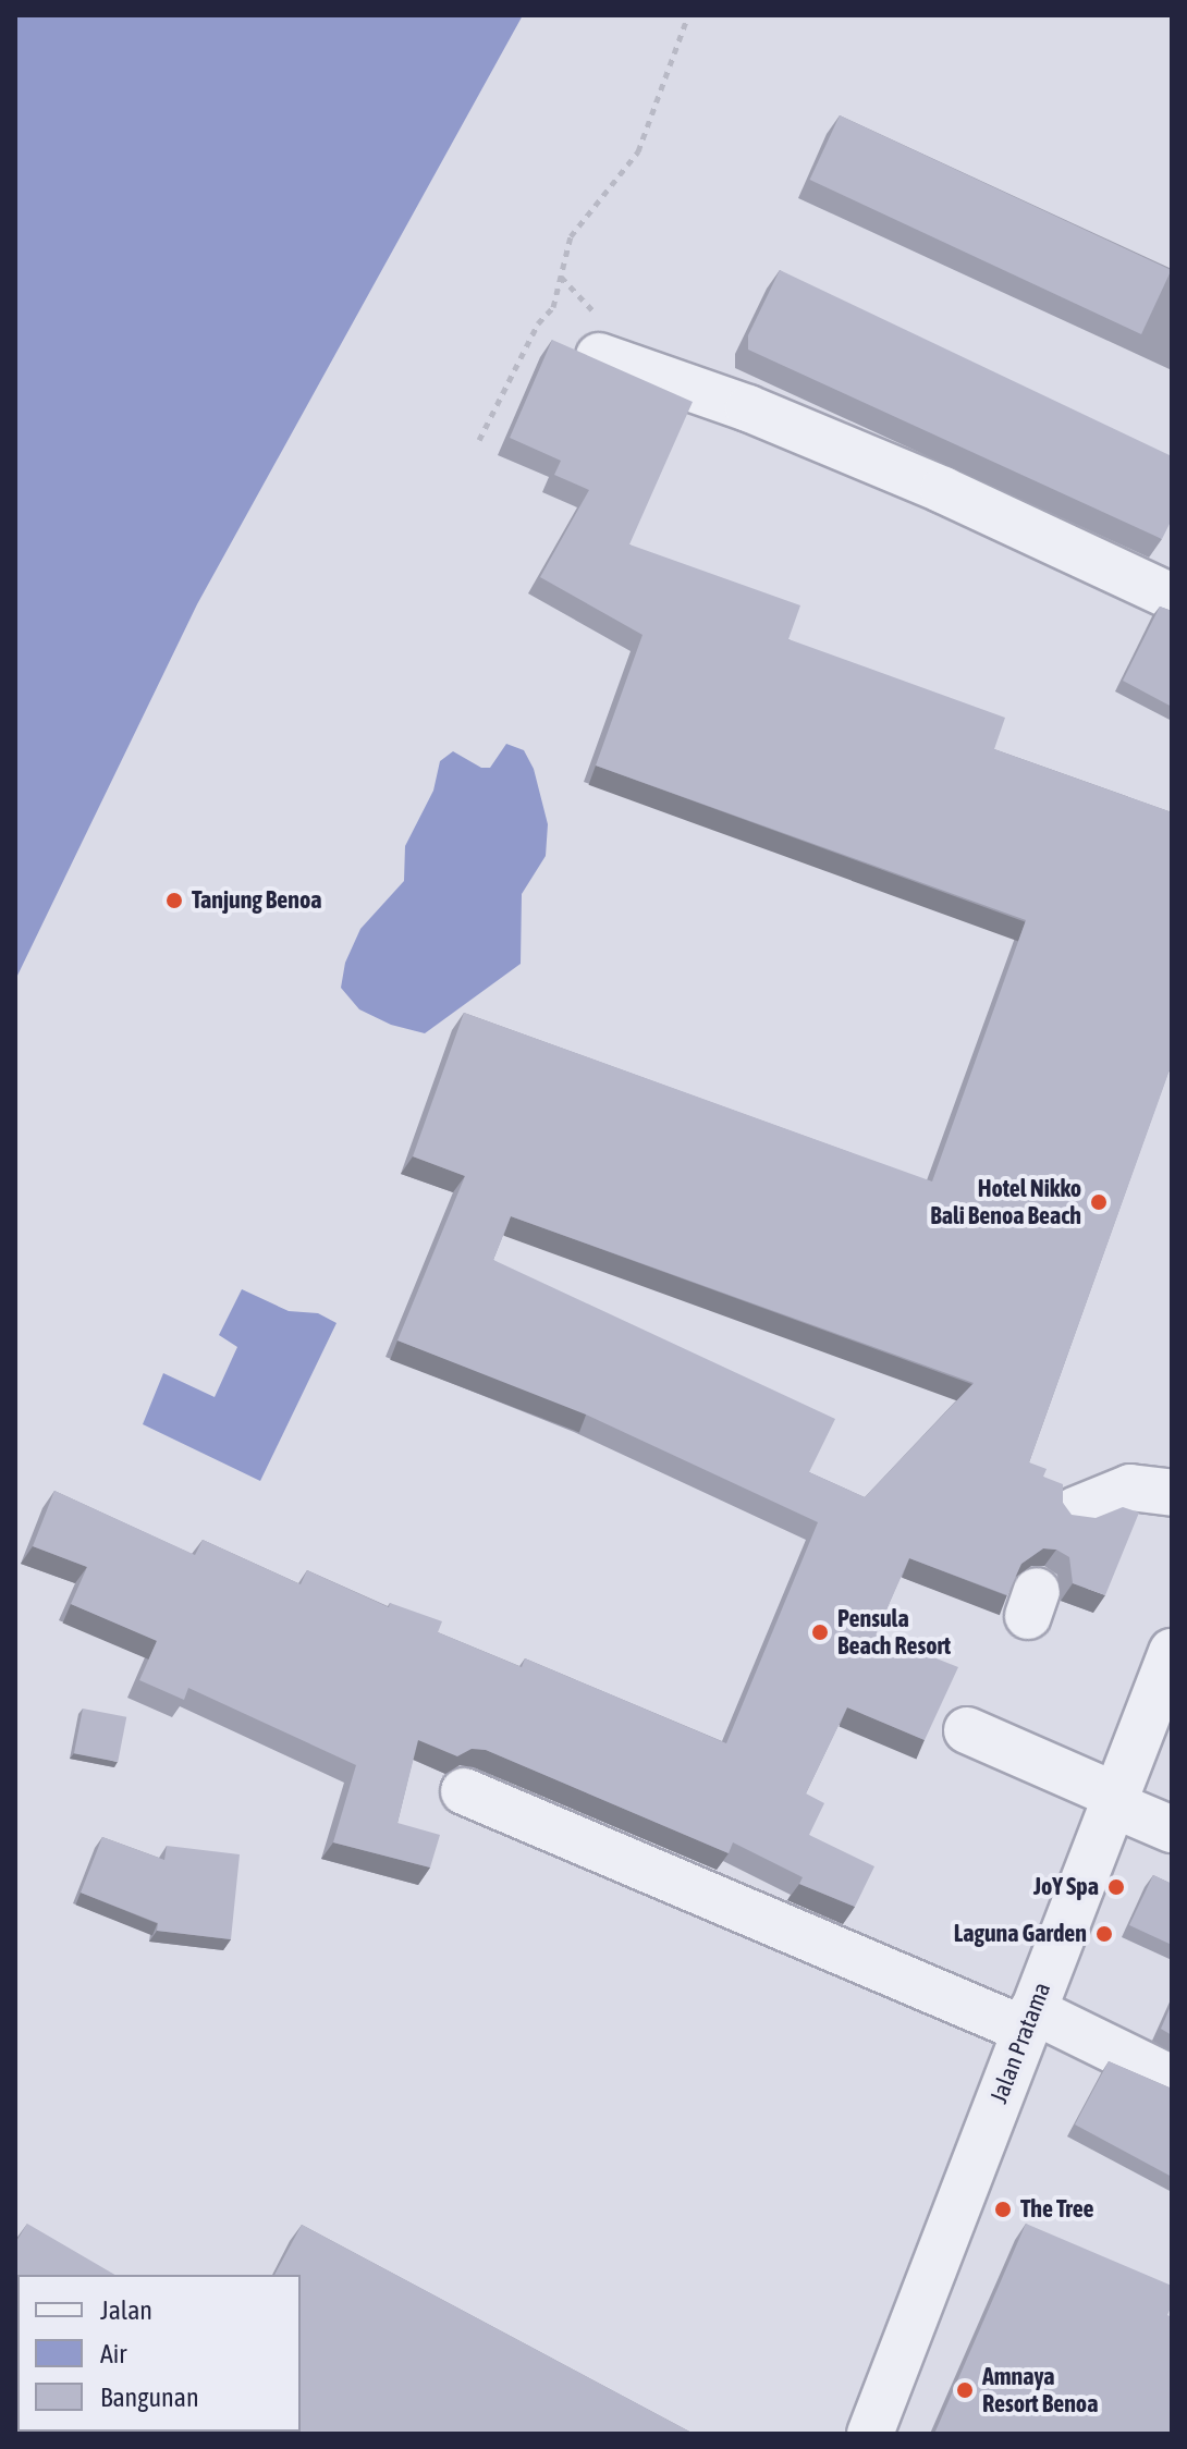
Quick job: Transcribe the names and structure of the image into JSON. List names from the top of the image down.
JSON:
{
  "streets": {
    "street": ["Jalan Pratama"]
  },
  "places": [
    "Tanjung Benoa",
    "Hotel Nikko Bali Benoa Beach",
    "Pensula Beach Resort",
    "JoY Spa",
    "Laguna Garden",
    "The Tree",
    "Amnaya Resort Benoa"
  ],
  "legend": ["Jalan", "Air", "Bangunan"]
}
